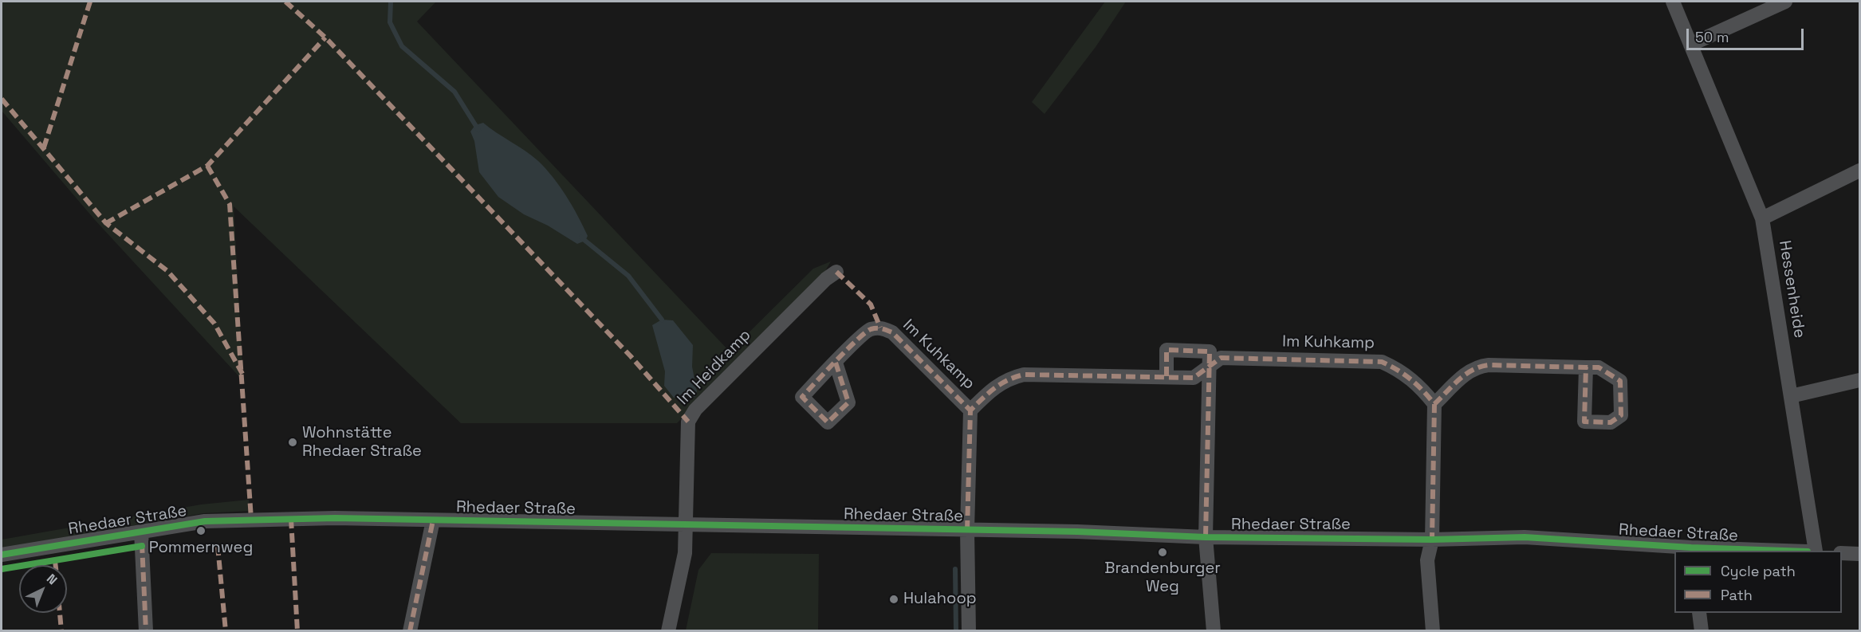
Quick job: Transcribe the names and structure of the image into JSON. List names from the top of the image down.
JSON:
{
  "streets": {
    "street": [
      "Hessenheide",
      "Im Kuhkamp",
      "Im Heidkamp",
      "Rhedaer Straße"
    ]
  },
  "crossings": [
    ["Im Kuhkamp", "Rhedaer Straße"],
    ["Im Heidkamp", "Rhedaer Straße"]
  ],
  "places": [
    "Wohnstätte Rhedaer Straße",
    "Pommernweg",
    "Brandenburger Weg",
    "Hulahoop"
  ],
  "legend": ["Cycle path", "Path"],
  "scale_bar": "50 m",
  "north": "top right"
}
